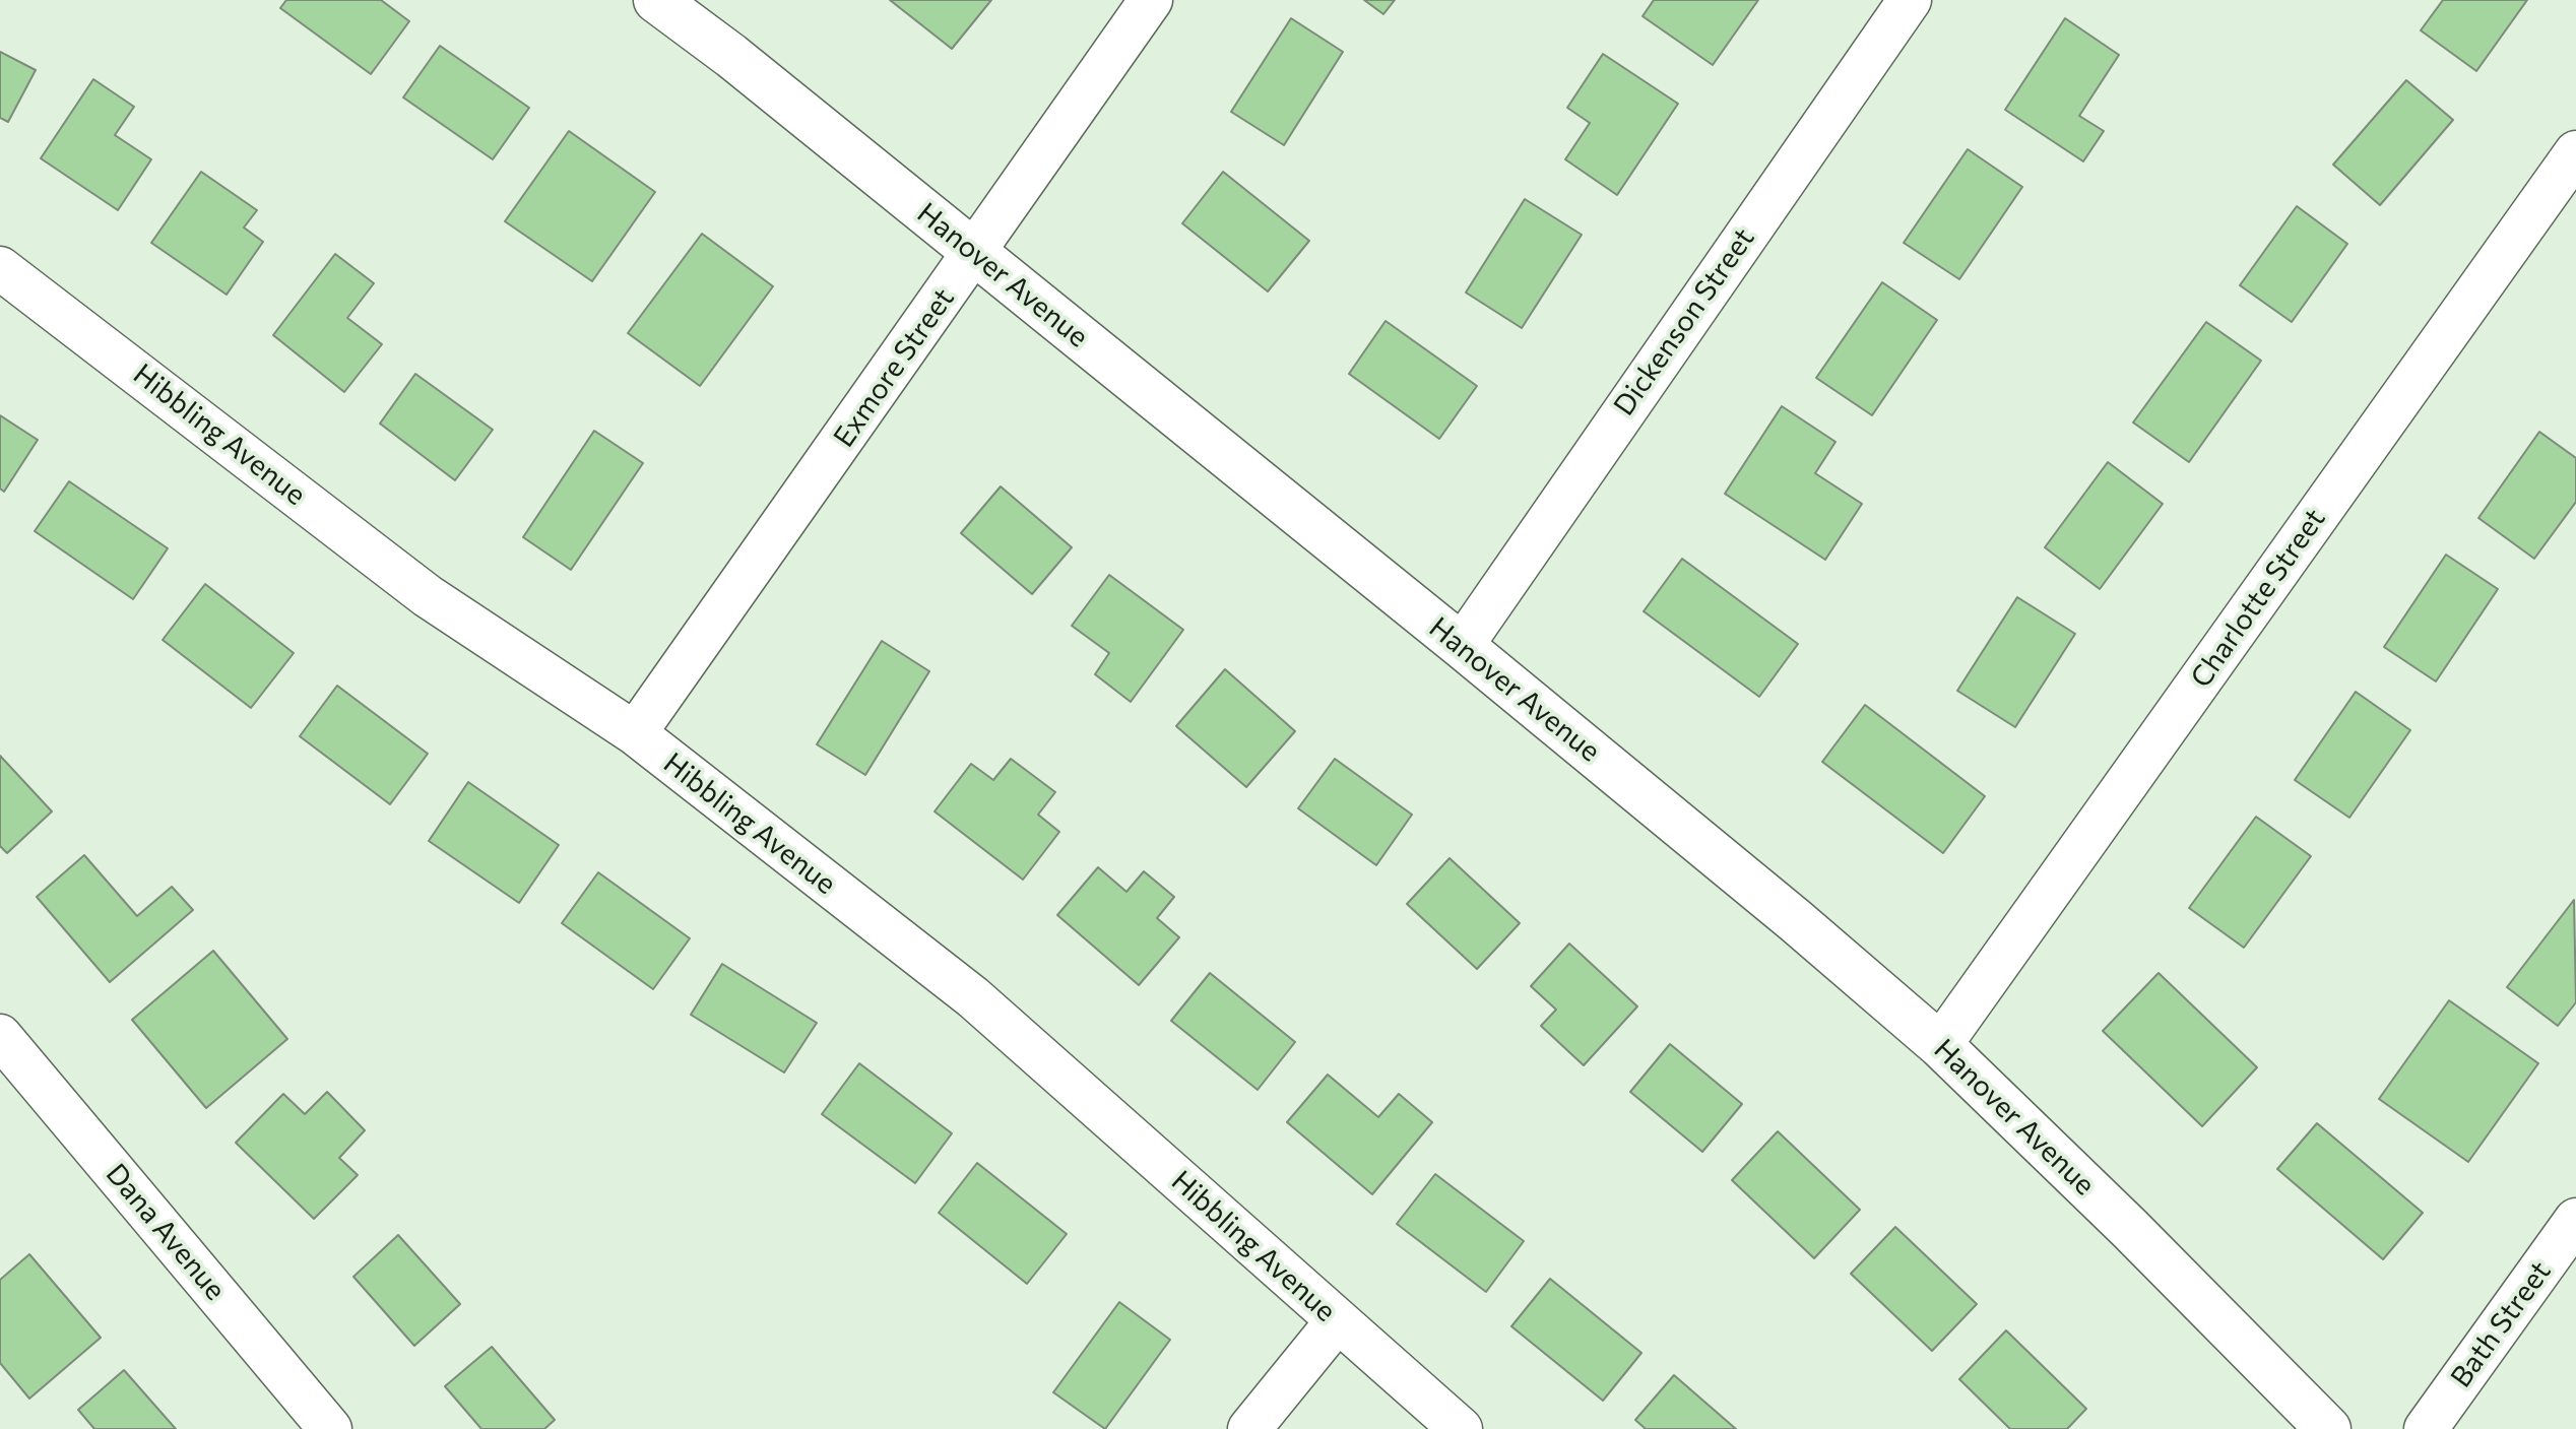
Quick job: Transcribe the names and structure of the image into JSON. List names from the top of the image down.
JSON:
{
  "streets": {
    "street": [
      "Hanover Avenue",
      "Dickenson Street",
      "Exmore Street",
      "Hibbling Avenue",
      "Charlotte Street",
      "Dana Avenue",
      "Bath Street"
    ]
  },
  "crossings": [
    ["Hanover Avenue", "Dickenson Street"],
    ["Hanover Avenue", "Exmore Street"],
    ["Hanover Avenue", "Charlotte Street"],
    ["Exmore Street", "Hibbling Avenue"]
  ]
}
